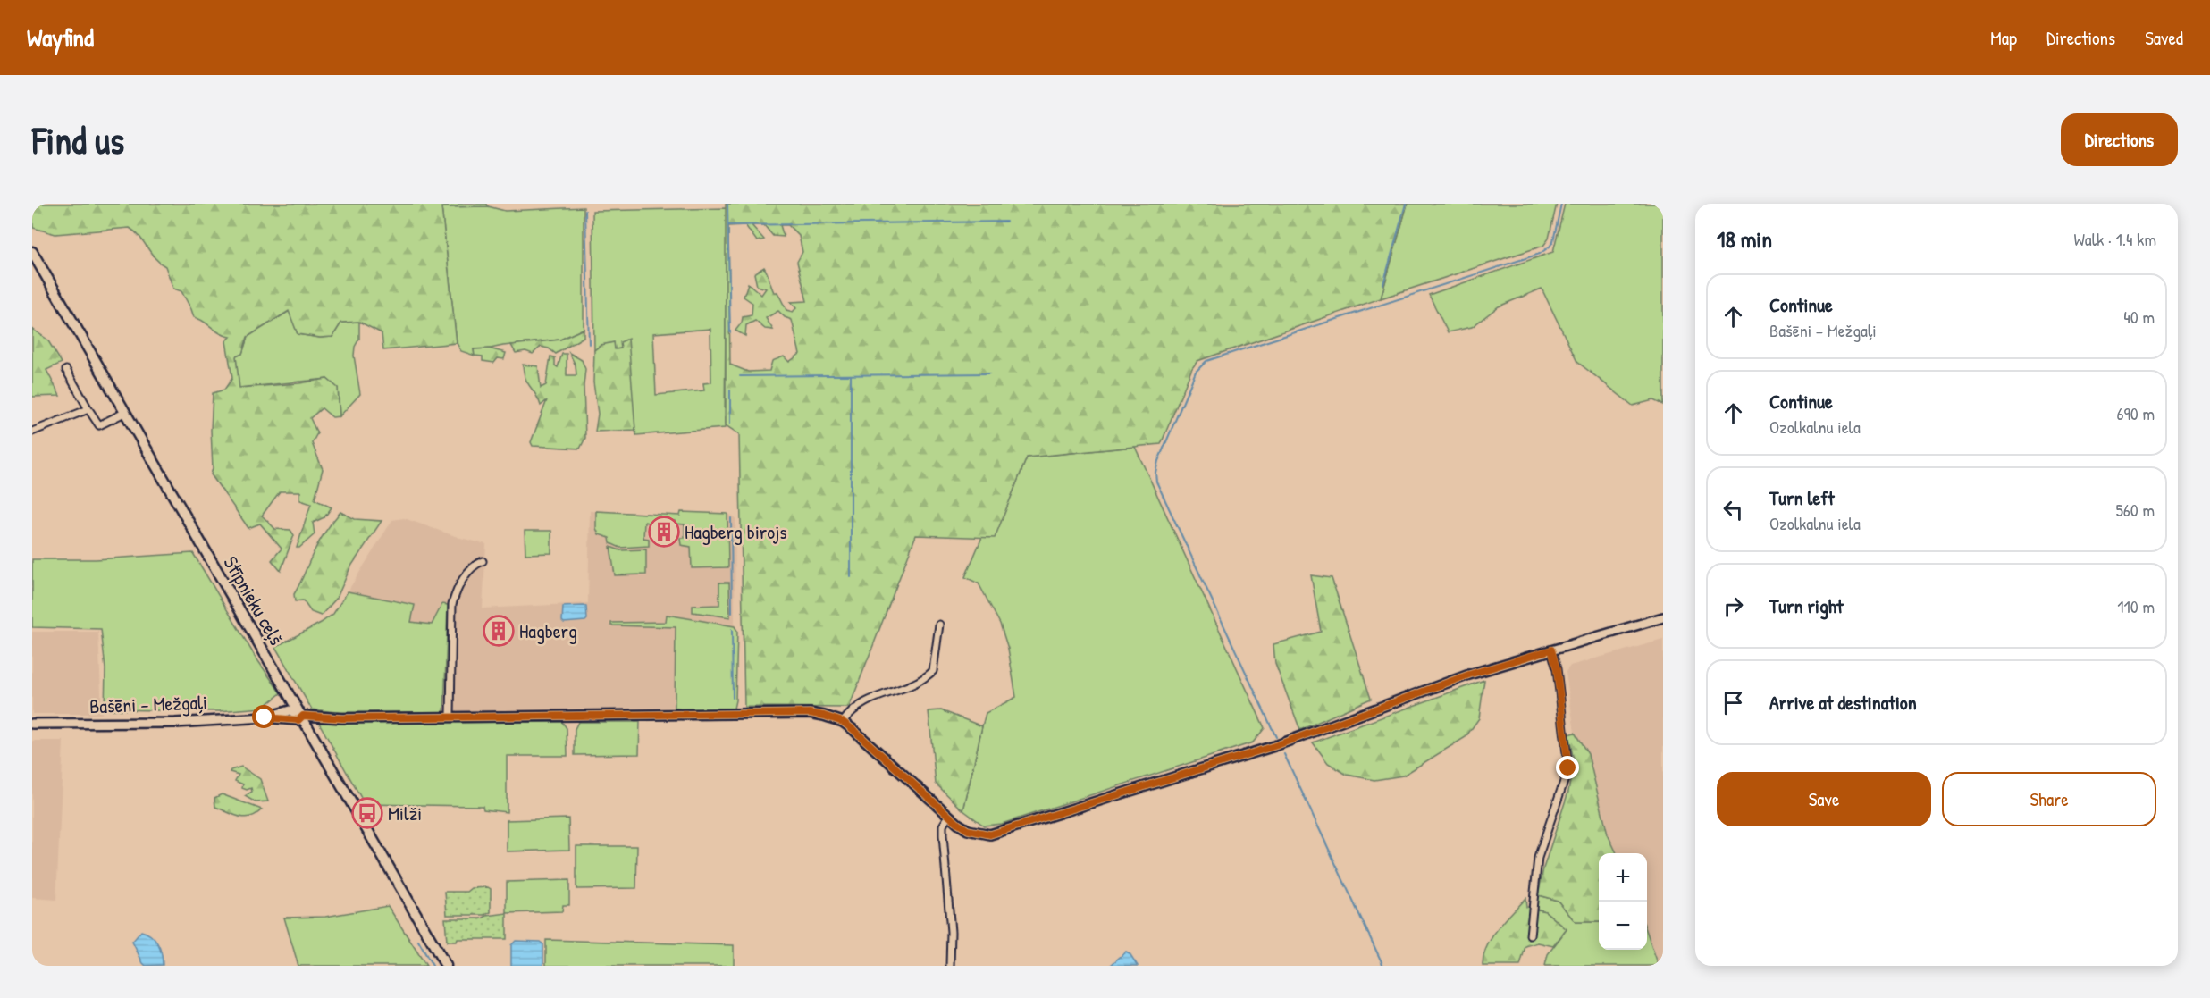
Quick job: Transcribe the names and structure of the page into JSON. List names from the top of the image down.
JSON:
{
  "streets": {
    "main road": ["Stīpnieku ceļš"],
    "street": ["Bašēni – Mežgaļi"]
  },
  "crossings": [
    ["Stīpnieku ceļš", "Bašēni – Mežgaļi"]
  ],
  "places": {
    "building": ["Hagberg birojs", "Hagberg"],
    "bus stop": ["Milži"]
  },
  "page": {
    "header": "Wayfind",
    "nav": ["Map", "Directions", "Saved"],
    "buttons": [
      "Directions",
      ["Save", "Share"]
    ],
    "title": "Find us",
    "heading": ["18 min", "Walk · 1.4 km"],
    "list": [
      ["Continue", "Bašēni – Mežgaļi", "40 m"],
      ["Continue", "Ozolkalnu iela", "690 m"],
      ["Turn left", "Ozolkalnu iela", "560 m"],
      ["Turn right", "110 m"],
      "Arrive at destination"
    ],
    "map_buttons": ["+", "−"]
  }
}
